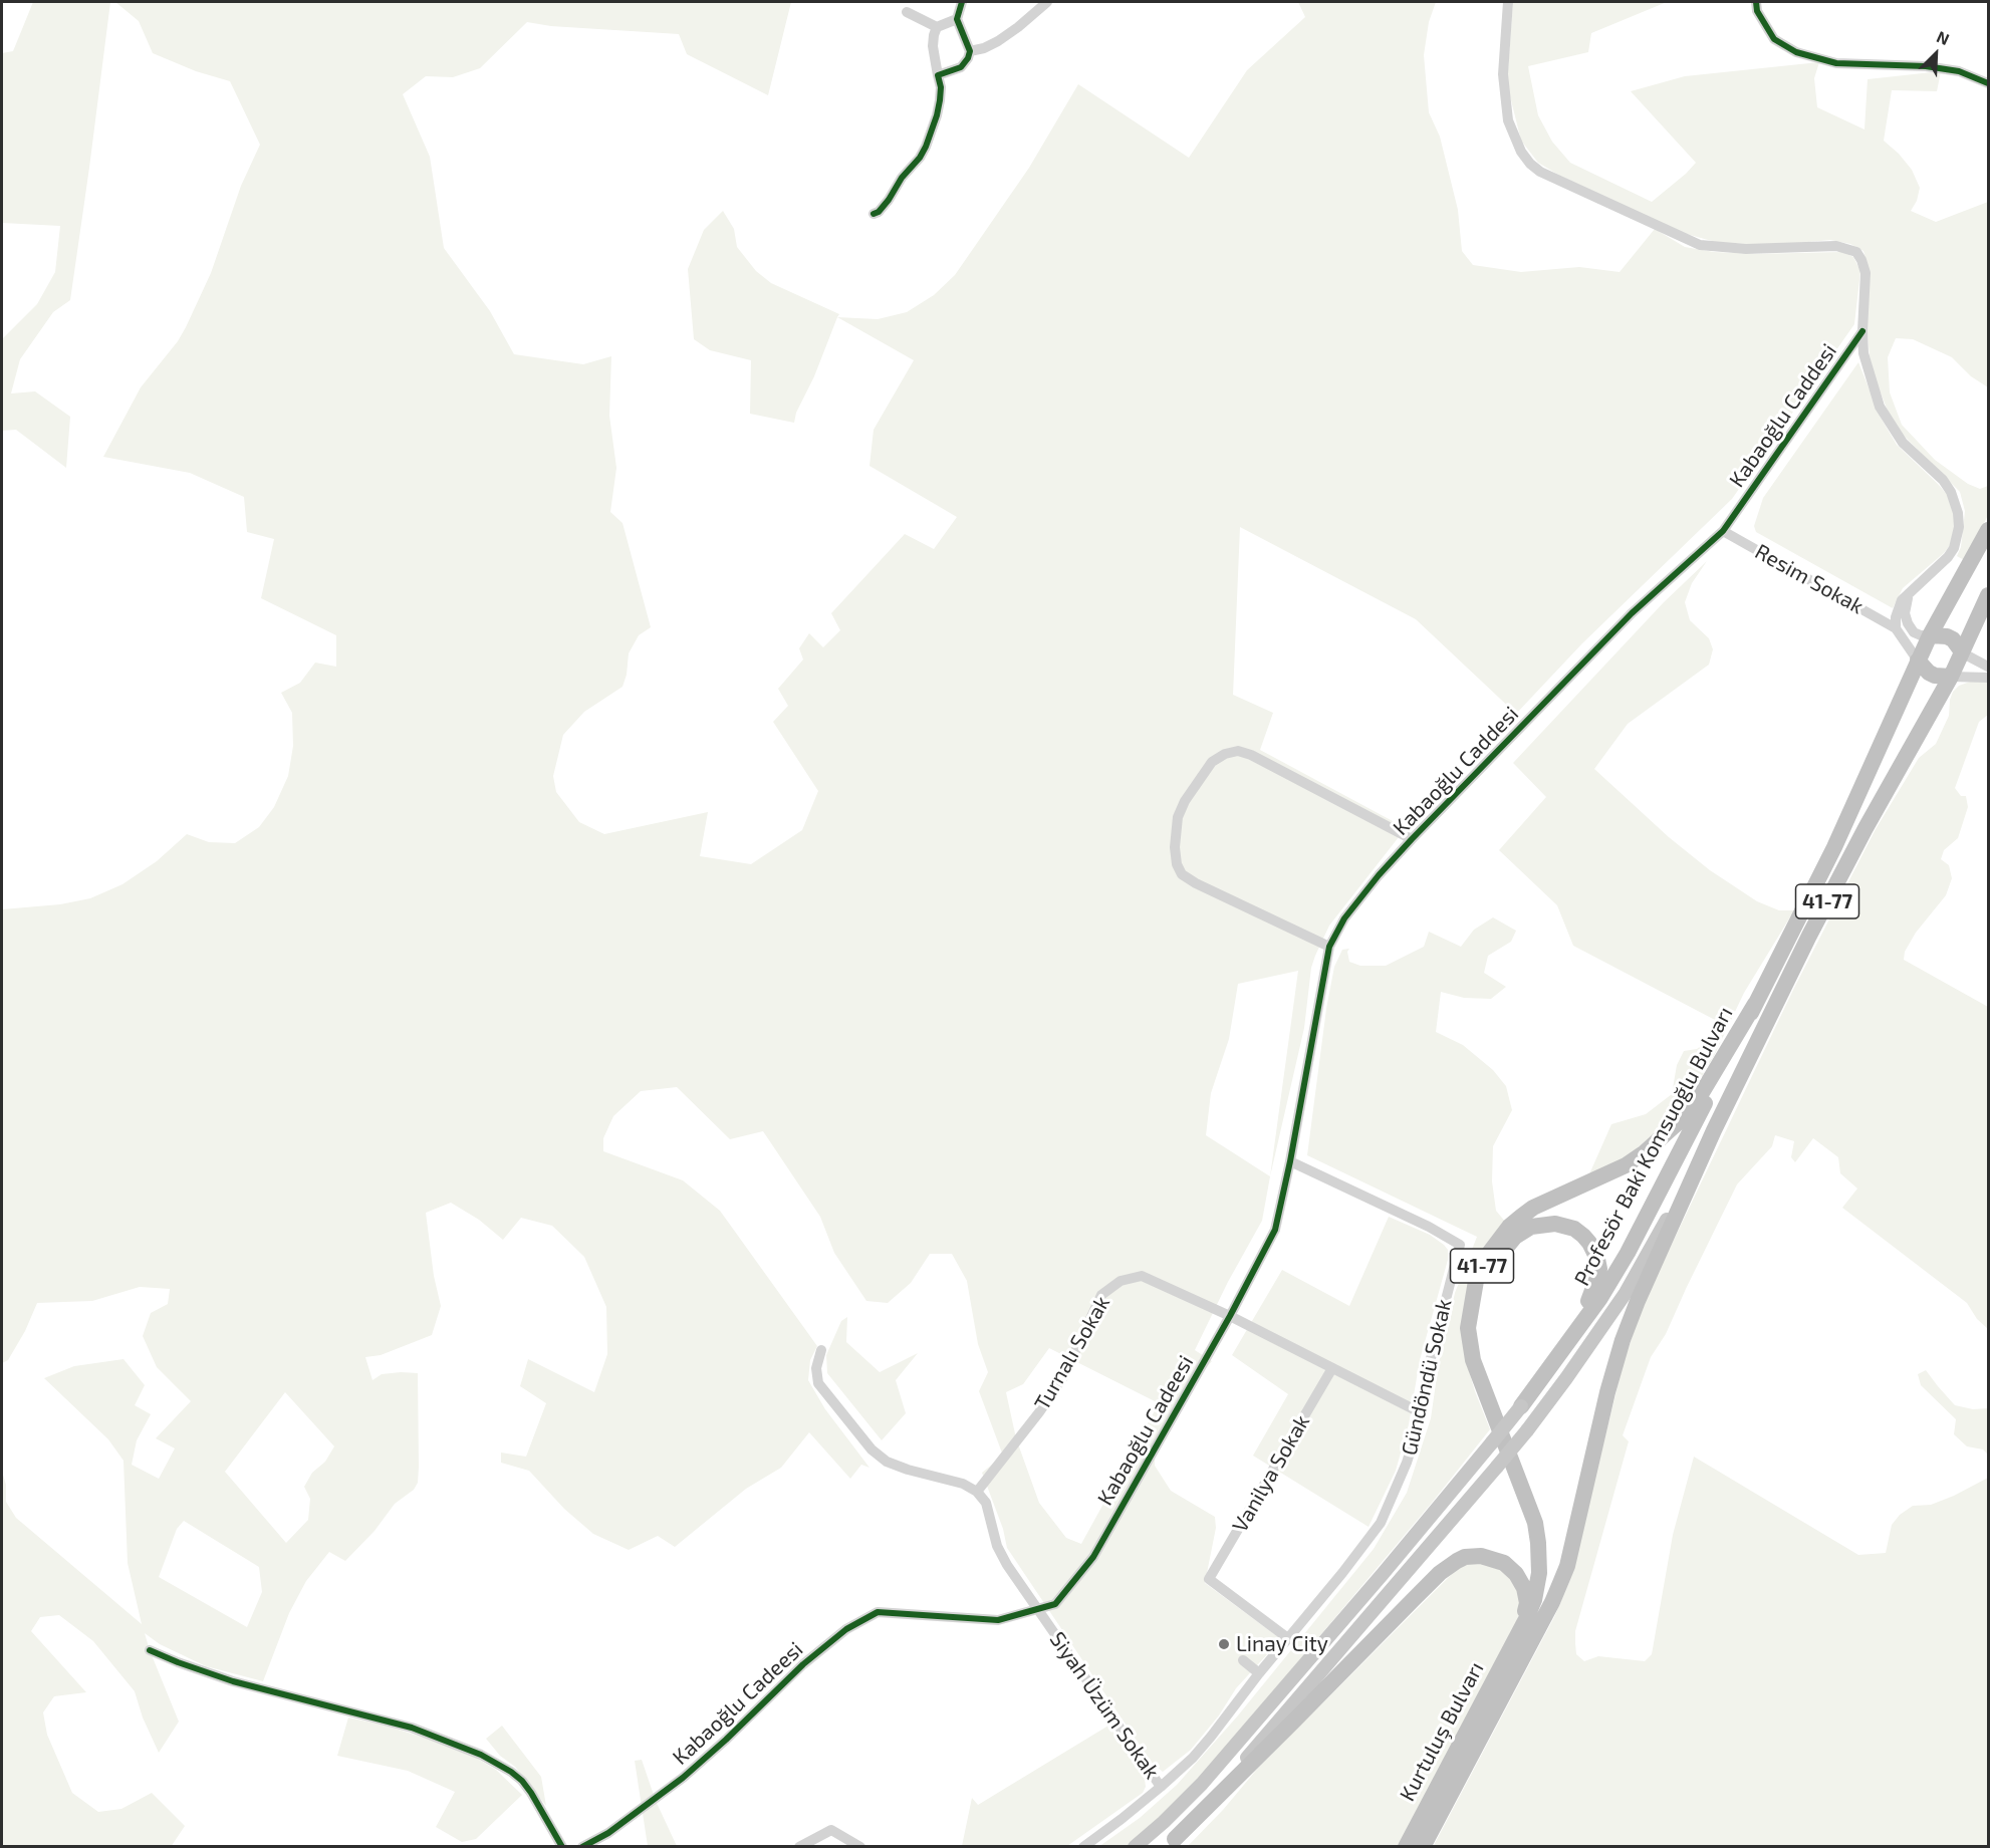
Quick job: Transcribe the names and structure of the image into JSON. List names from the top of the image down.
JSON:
{
  "streets": {
    "highway": ["41-77", "Profesör Baki Komsuoğlu Bulvarı", "Kurtuluş Bulvarı"],
    "street": [
      "Kabaoğlu Caddesi",
      "Resim Sokak",
      "Turnalı Sokak",
      "Gündöndü Sokak",
      "Kabaoğlu Cadeesi",
      "Vanilya Sokak",
      "Siyah Üzüm Sokak"
    ]
  },
  "crossings": [
    ["Kabaoğlu Caddesi", "Resim Sokak"],
    ["Kabaoğlu Caddesi", "Turnalı Sokak"],
    ["Kabaoğlu Caddesi", "Gündöndü Sokak"],
    ["Kabaoğlu Caddesi", "Kabaoğlu Cadeesi"],
    ["41-77", "Profesör Baki Komsuoğlu Bulvarı"],
    ["41-77", "Kurtuluş Bulvarı"],
    ["Turnalı Sokak", "Gündöndü Sokak"],
    ["Turnalı Sokak", "Kabaoğlu Cadeesi"],
    ["Turnalı Sokak", "Vanilya Sokak"],
    ["Turnalı Sokak", "Siyah Üzüm Sokak"],
    ["Gündöndü Sokak", "Vanilya Sokak"],
    ["Gündöndü Sokak", "Siyah Üzüm Sokak"],
    ["Kabaoğlu Cadeesi", "Siyah Üzüm Sokak"]
  ],
  "places": ["Linay City"],
  "north": "top right"
}
